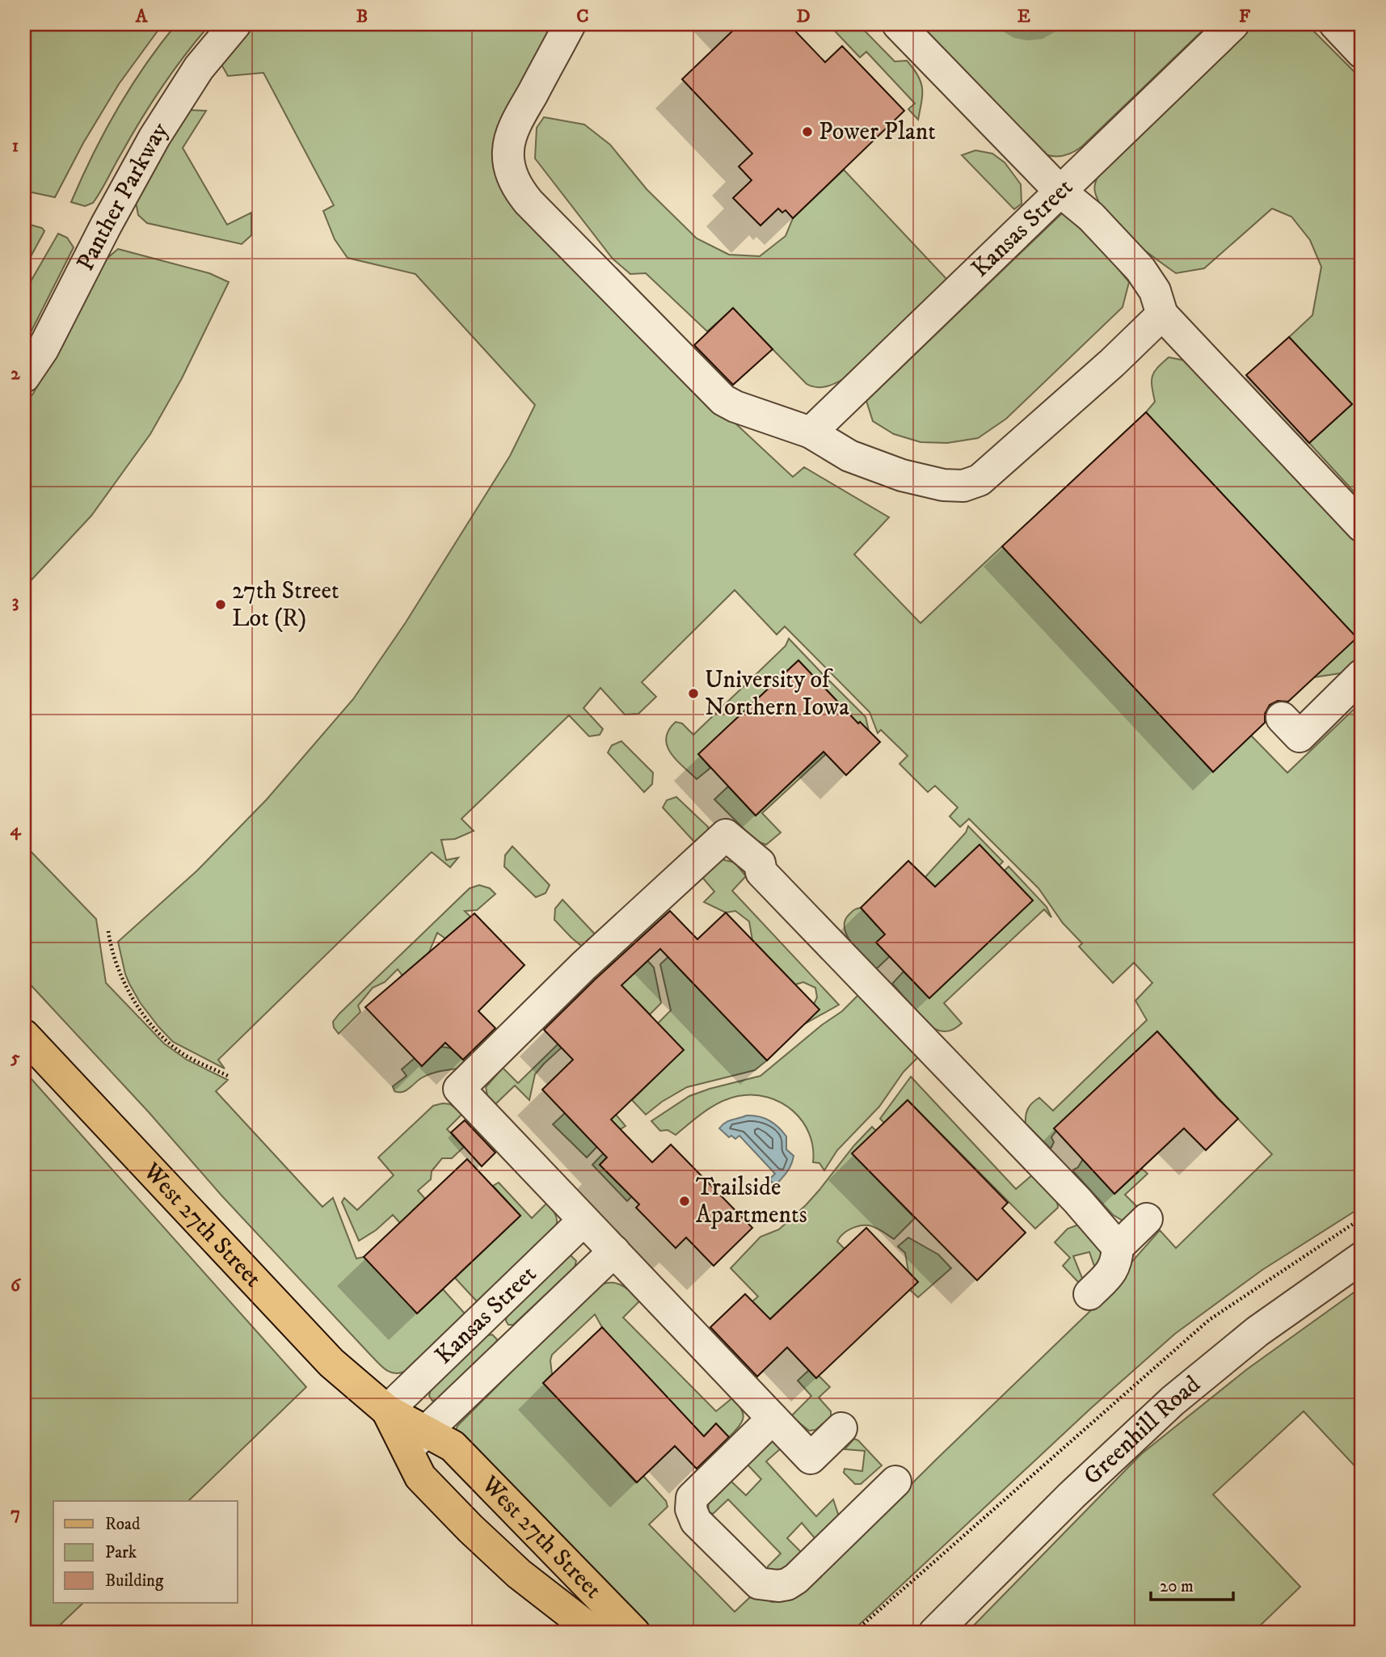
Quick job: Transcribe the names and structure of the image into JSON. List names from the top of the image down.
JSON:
{
  "streets": {
    "main road": ["West 27th Street"],
    "street": ["Panther Parkway", "Kansas Street", "Greenhill Road"]
  },
  "crossings": [
    ["Kansas Street", "West 27th Street"]
  ],
  "places": [
    "Power Plant",
    "27th Street Lot (R)",
    "University of Northern Iowa",
    "Trailside Apartments"
  ],
  "legend": ["Road", "Park", "Building"],
  "scale_bar": "20 m",
  "grid": {
    "columns": [
      "A",
      "B",
      "C",
      "D",
      "E",
      "F"
    ],
    "rows": [
      "1",
      "2",
      "3",
      "4",
      "5",
      "6",
      "7"
    ]
  }
}
